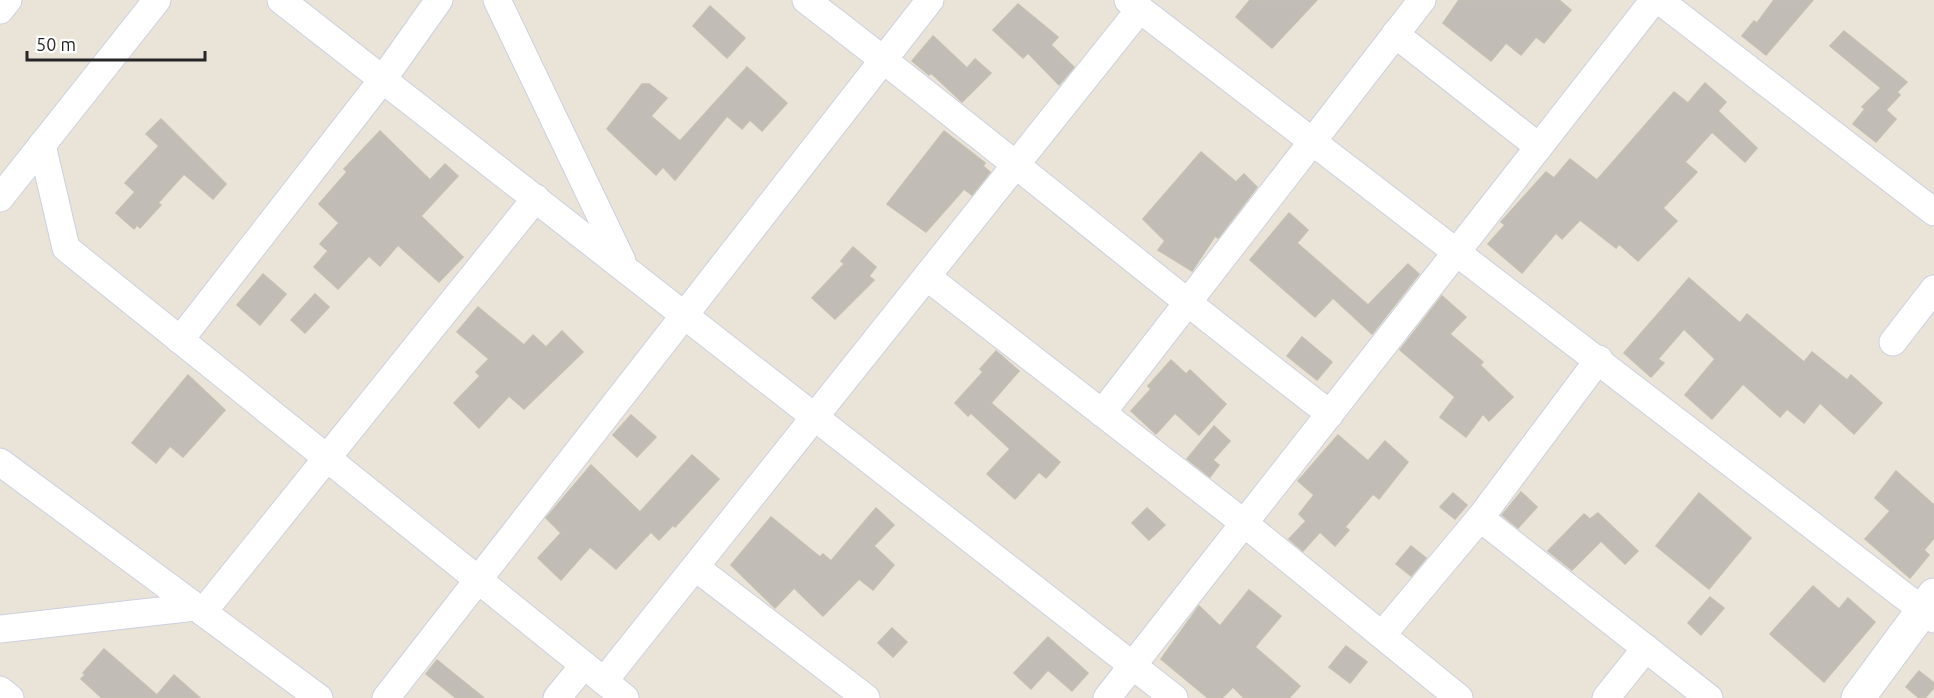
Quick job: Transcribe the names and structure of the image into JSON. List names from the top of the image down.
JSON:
{
  "scale_bar": "50 m"
}
